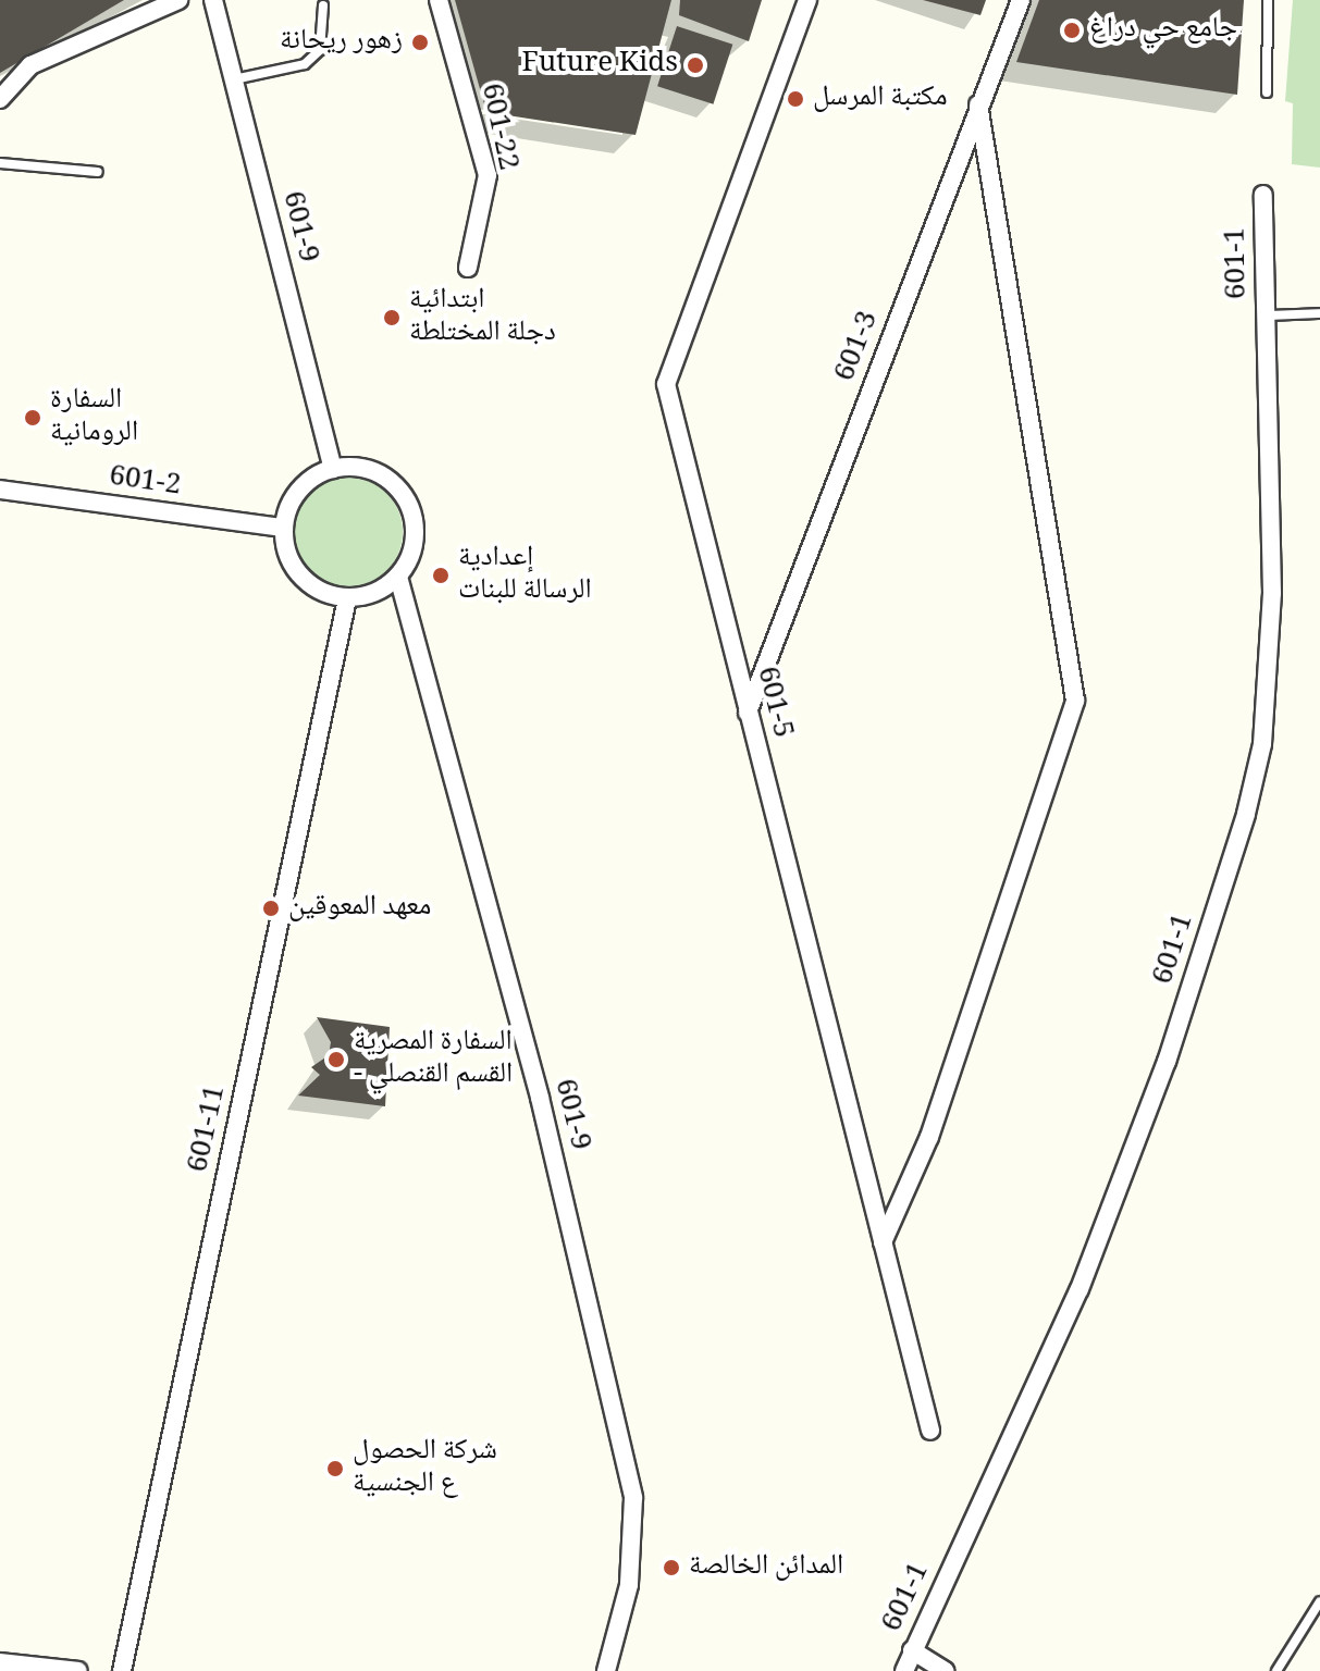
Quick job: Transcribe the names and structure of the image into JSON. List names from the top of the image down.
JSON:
{
  "streets": {
    "street": [
      "601-22",
      "601-9",
      "601-1",
      "601-3",
      "601-2",
      "601-5",
      "601-11"
    ]
  },
  "crossings": [
    ["601-9", "601-2"],
    ["601-9", "601-11"],
    ["601-3", "601-5"],
    ["601-2", "601-11"]
  ],
  "places": [
    "جامع حي دراغ",
    "زهور ريحانة",
    "Future Kids",
    "مكتبة المرسل",
    "ابتدائية دجلة المختلطة",
    "السفارة الرومانية",
    "إعدادية الرسالة للبنات",
    "معهد المعوقين",
    "السفارة المصرية - القسم القنصلي",
    "شركة الحصول ع الجنسية",
    "المدائن الخالصة"
  ]
}
